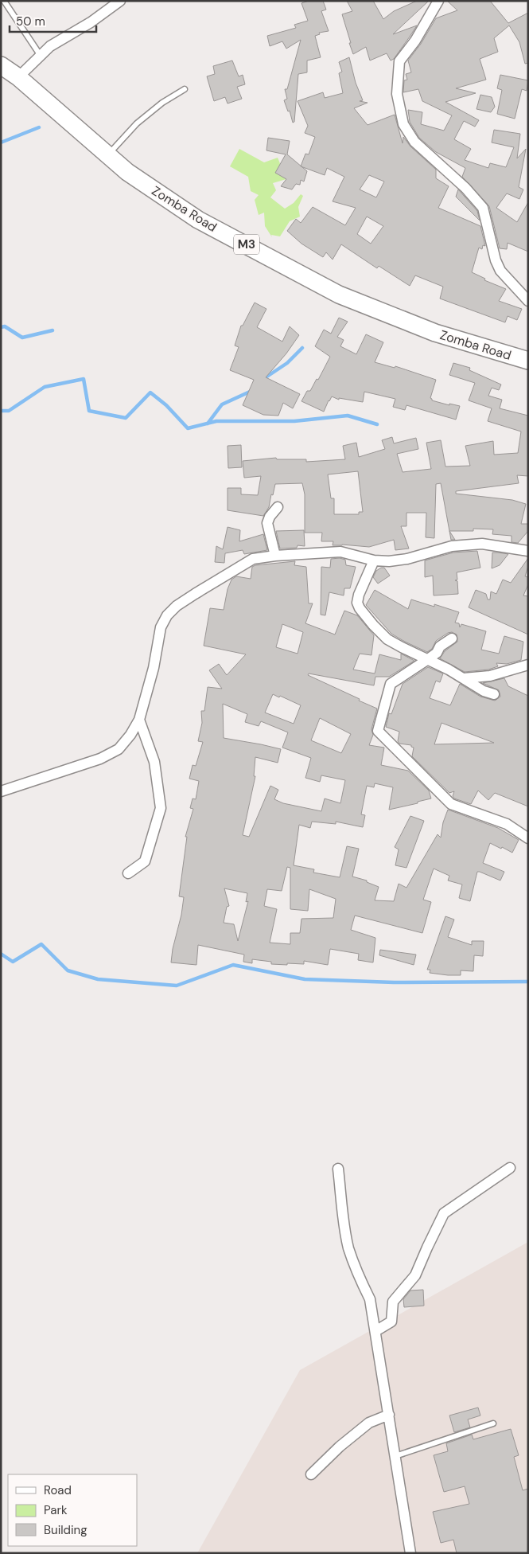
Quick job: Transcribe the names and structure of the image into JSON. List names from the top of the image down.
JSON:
{
  "streets": {
    "highway": ["Zomba Road", "M3"]
  },
  "legend": ["Road", "Park", "Building"],
  "scale_bar": "50 m"
}
